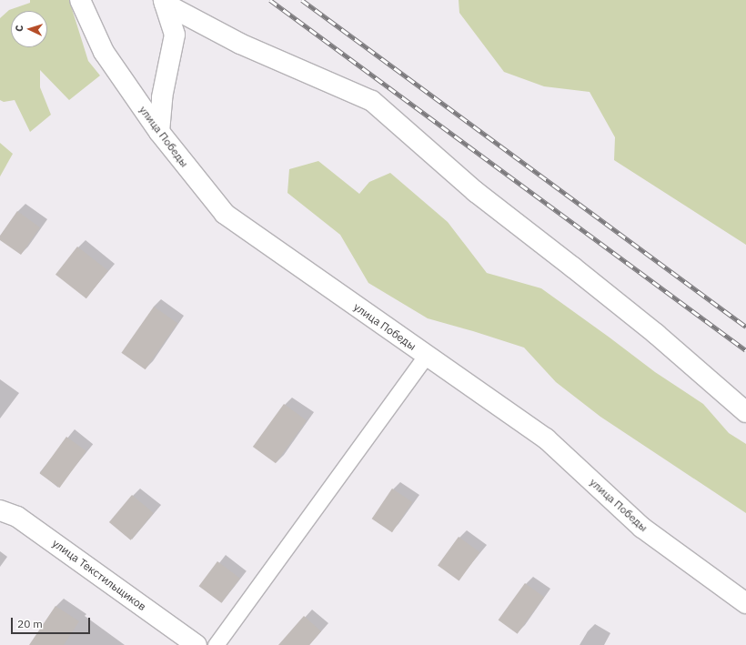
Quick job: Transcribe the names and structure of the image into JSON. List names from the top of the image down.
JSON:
{
  "streets": {
    "street": ["улица Победы", "улица Текстильщиков"]
  },
  "scale_bar": "20 m",
  "north": "left"
}
